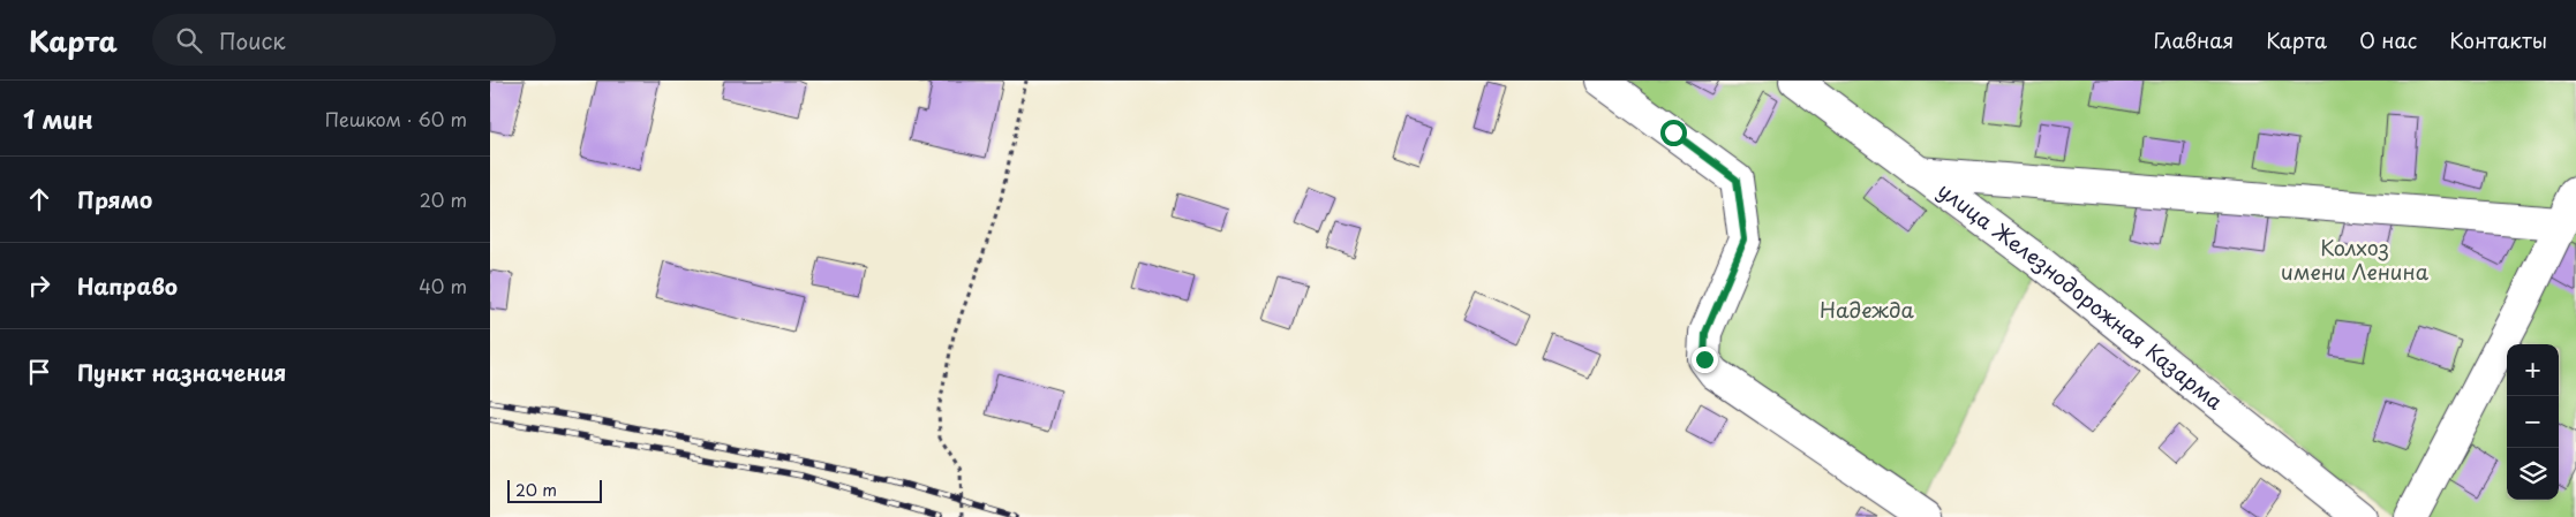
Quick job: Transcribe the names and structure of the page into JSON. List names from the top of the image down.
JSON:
{
  "streets": {
    "street": ["улица Железнодорожная Казарма"]
  },
  "parks": ["Колхоз имени Ленина", "Надежда"],
  "scale_bar": "20 m",
  "page": {
    "header": "Карта",
    "search": "Поиск",
    "nav": [
      "Главная",
      "Карта",
      "О нас",
      "Контакты"
    ],
    "heading": ["1 мин", "Пешком · 60 m"],
    "list": [
      ["Прямо", "20 m"],
      ["Направо", "40 m"],
      "Пункт назначения"
    ],
    "map_buttons": ["+", "−"],
    "scale": "20 m"
  }
}
